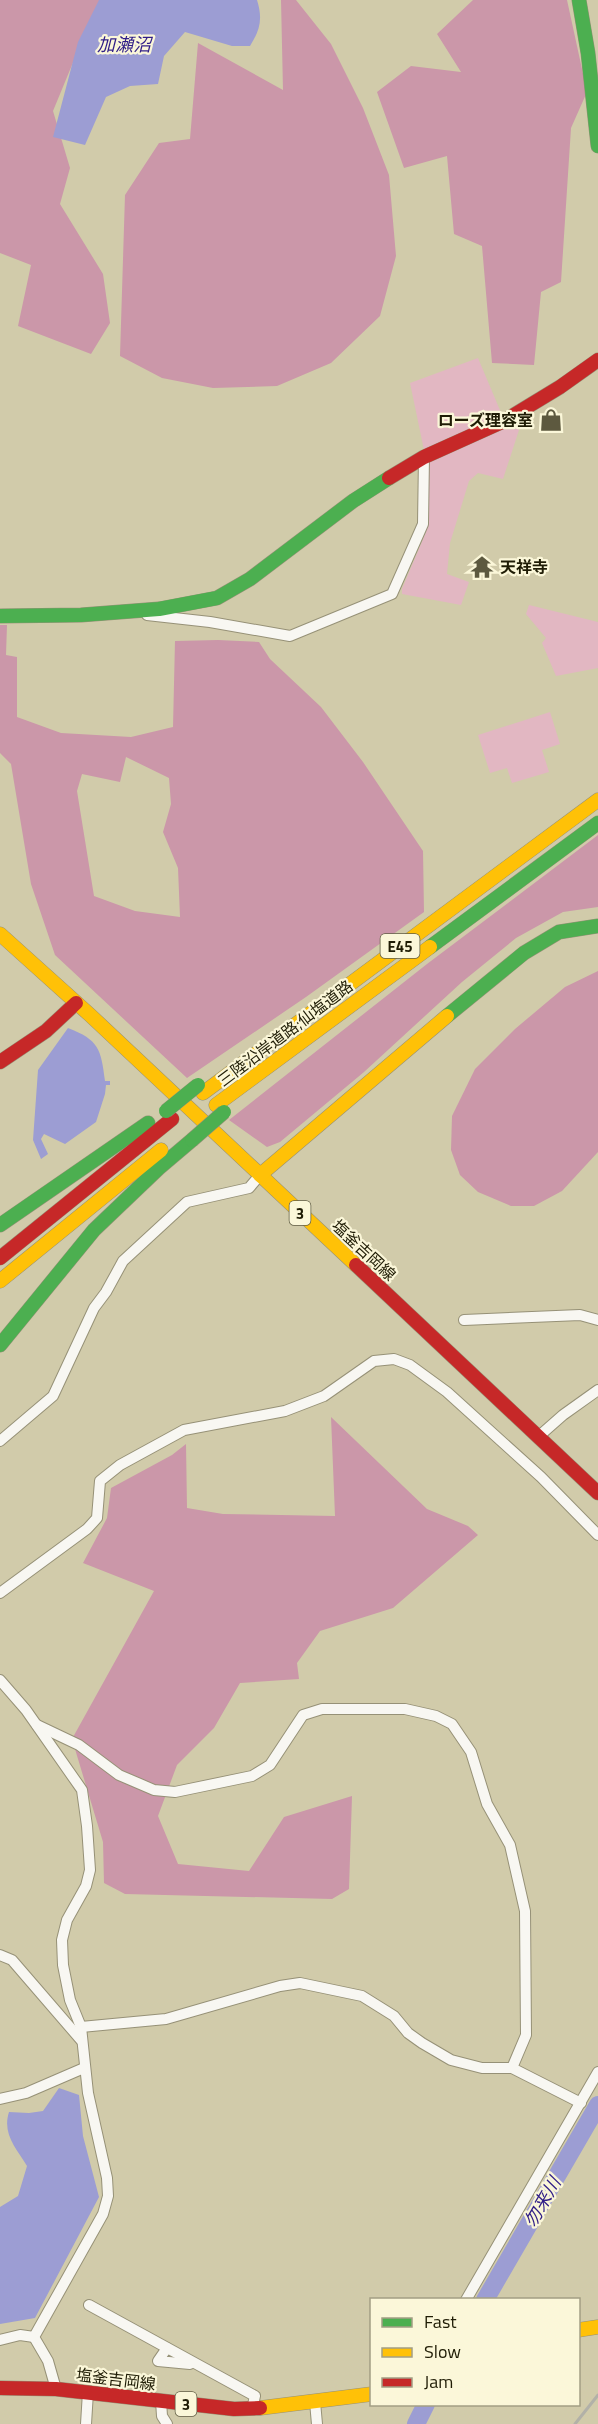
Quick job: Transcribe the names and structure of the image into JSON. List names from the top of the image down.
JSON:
{
  "streets": {
    "main road": [
      "E45",
      "三陸沿岸道路;仙塩道路",
      "3",
      "塩釜吉岡線"
    ]
  },
  "water": ["加瀬沼", "勿来川"],
  "places": {
    "shop": ["ローズ理容室"],
    "temple": ["天祥寺"]
  },
  "legend": ["Fast", "Slow", "Jam"]
}
